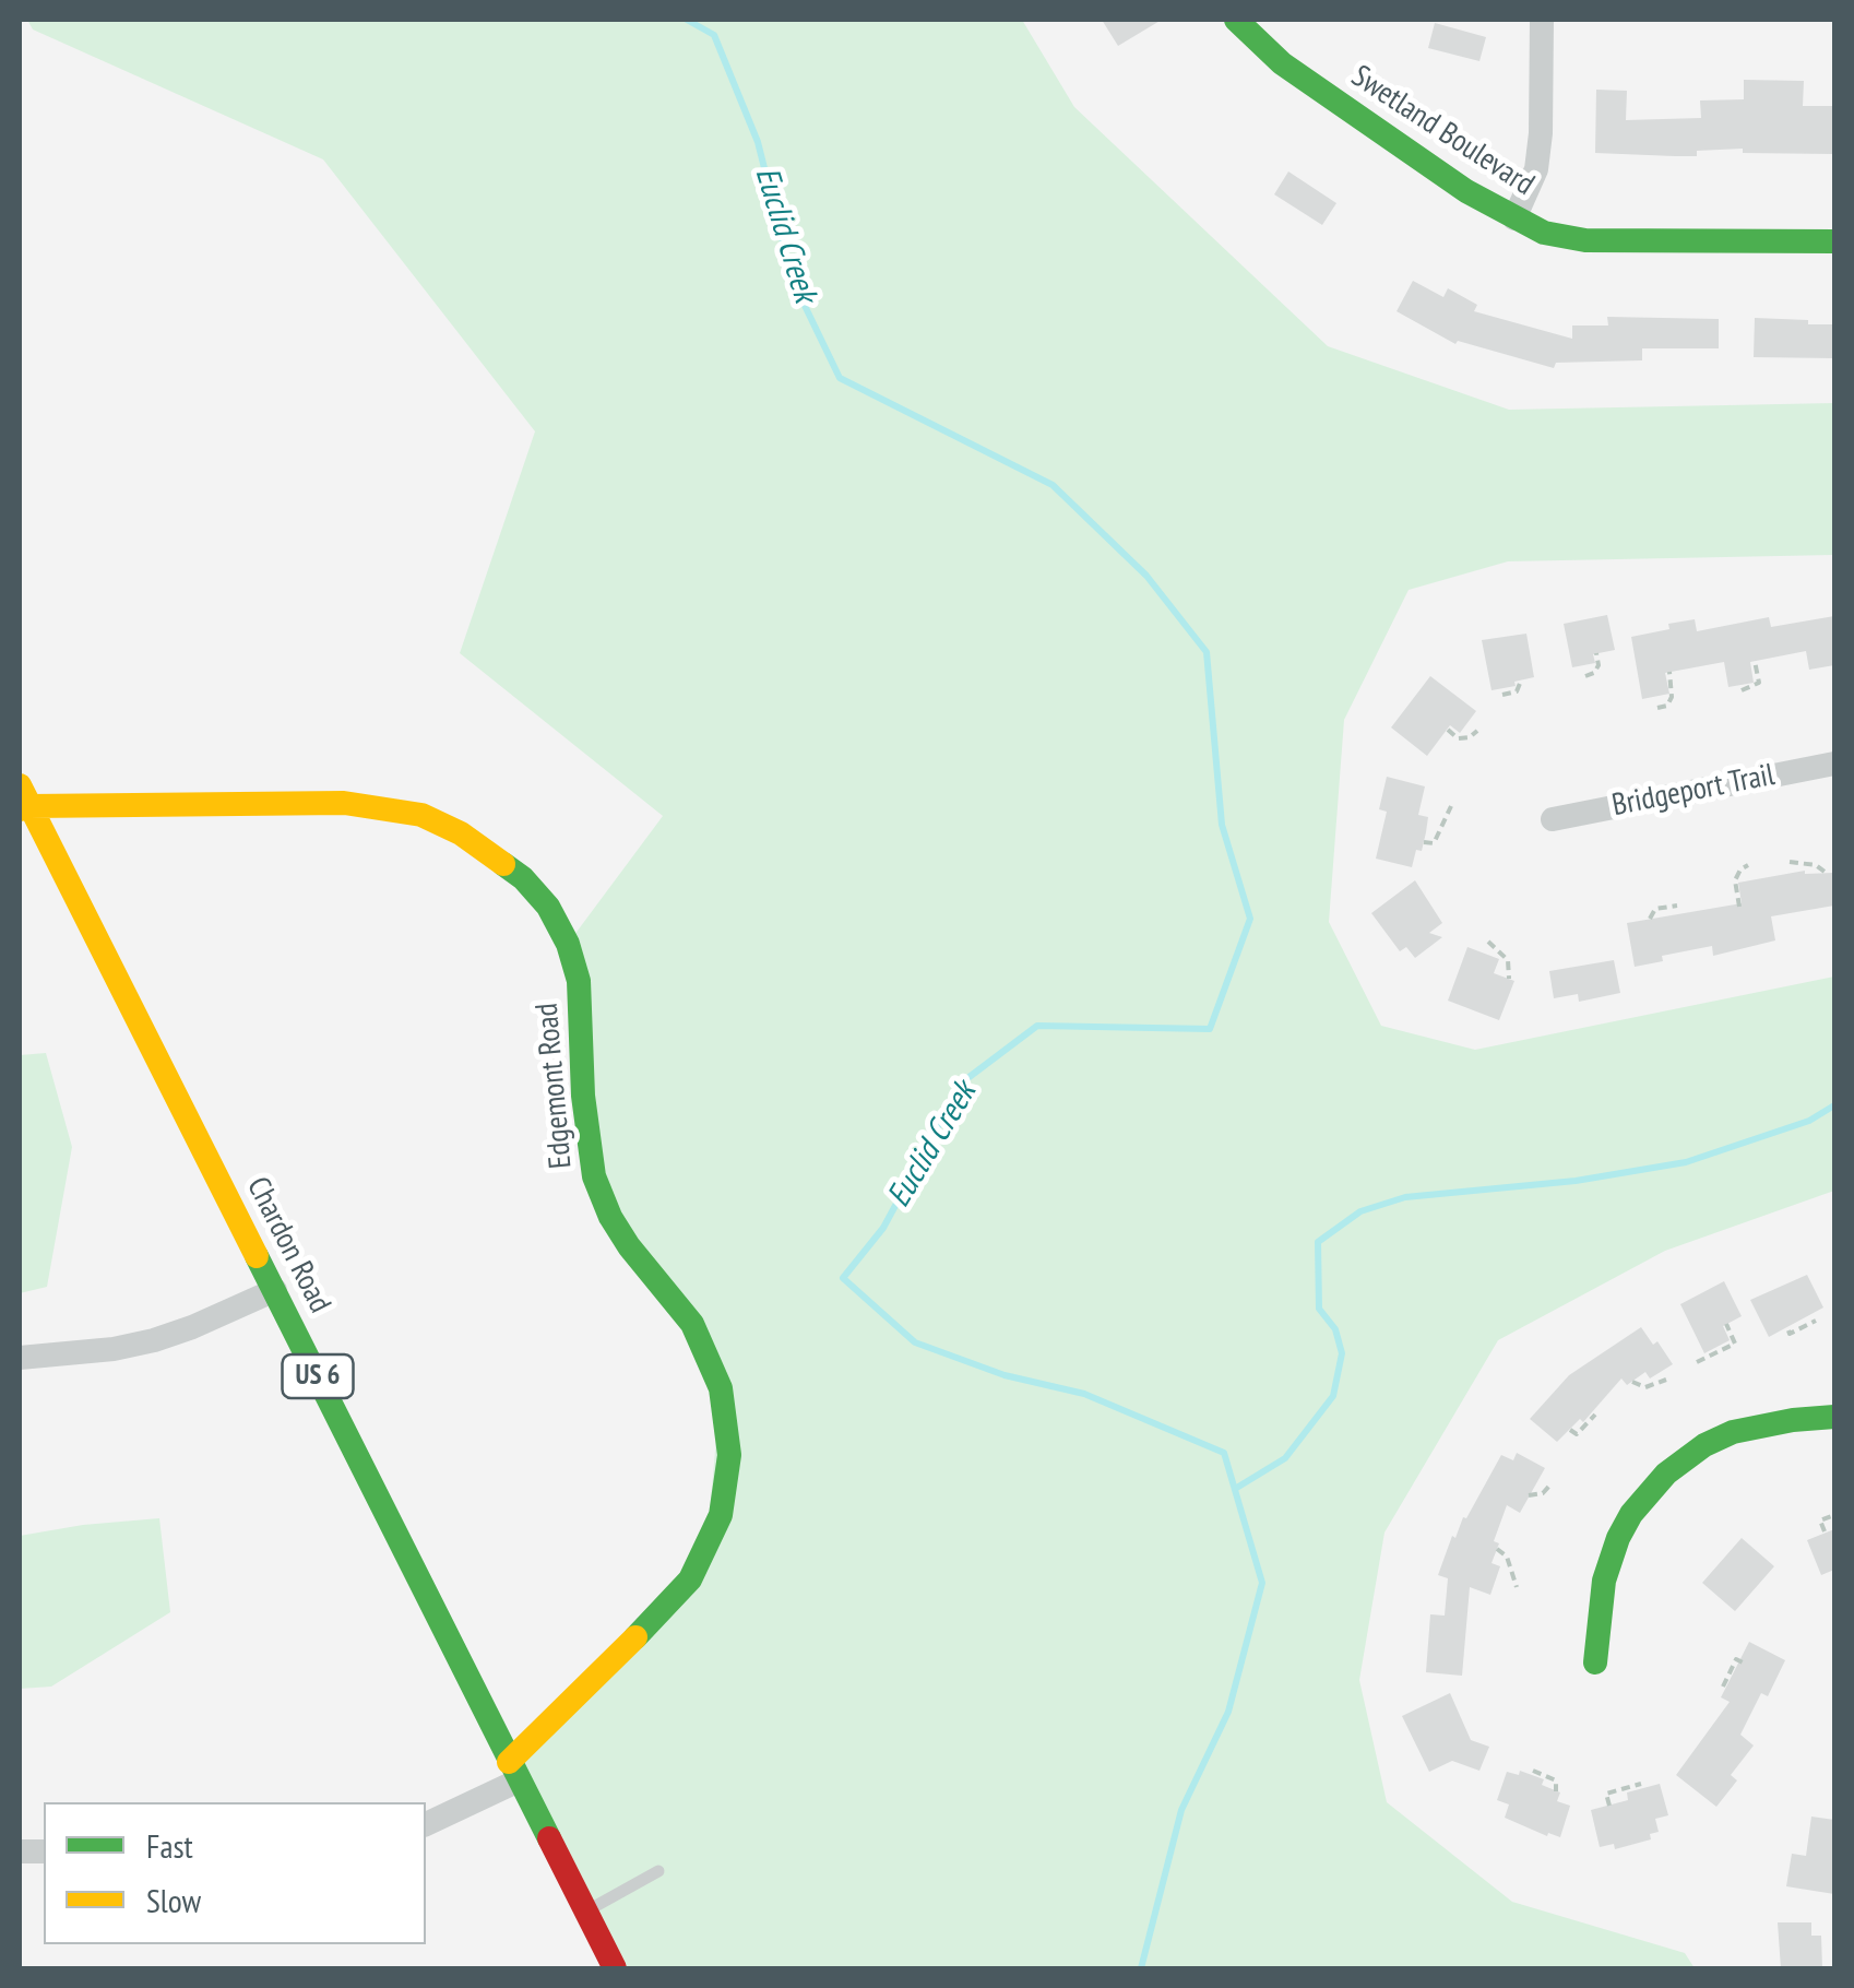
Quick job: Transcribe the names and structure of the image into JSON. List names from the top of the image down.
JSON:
{
  "streets": {
    "street": [
      "Swetland Boulevard",
      "Bridgeport Trail",
      "Edgemont Road",
      "Chardon Road",
      "US 6"
    ]
  },
  "crossings": [
    ["Edgemont Road", "Chardon Road"]
  ],
  "water": ["Euclid Creek"],
  "legend": ["Fast", "Slow"]
}
